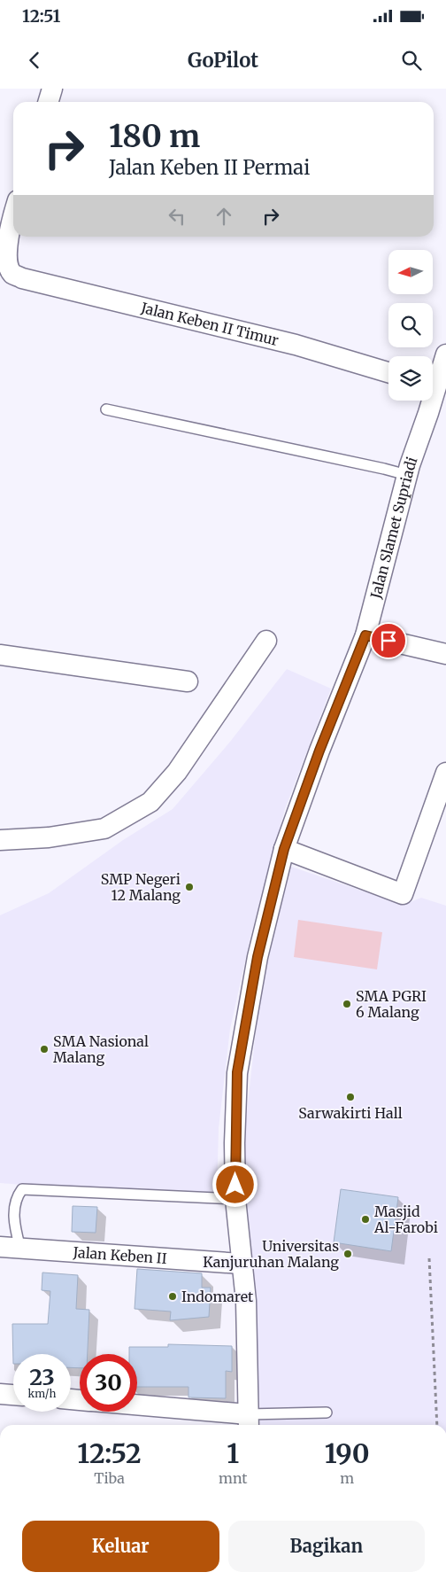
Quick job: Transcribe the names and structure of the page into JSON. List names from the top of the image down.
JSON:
{
  "streets": {
    "street": ["Jalan Keben II Timur", "Jalan Slamet Supriadi", "Jalan Keben II"]
  },
  "crossings": [
    ["Jalan Slamet Supriadi", "Jalan Keben II"]
  ],
  "places": [
    "SMP Negeri 12 Malang",
    "SMA PGRI 6 Malang",
    "SMA Nasional Malang",
    "Sarwakirti Hall",
    "Masjid Al-Farobi",
    "Universitas Kanjuruhan Malang",
    "Indomaret"
  ],
  "north": "left",
  "page": {
    "status": "12:51",
    "header": "GoPilot",
    "turn": ["180 m", "Jalan Keben II Permai"],
    "speed": "23 km/h",
    "limit": "30",
    "eta": [
      "12:52",
      "Tiba",
      "1",
      "mnt",
      "190",
      "m"
    ],
    "buttons": ["Keluar", "Bagikan"]
  }
}
